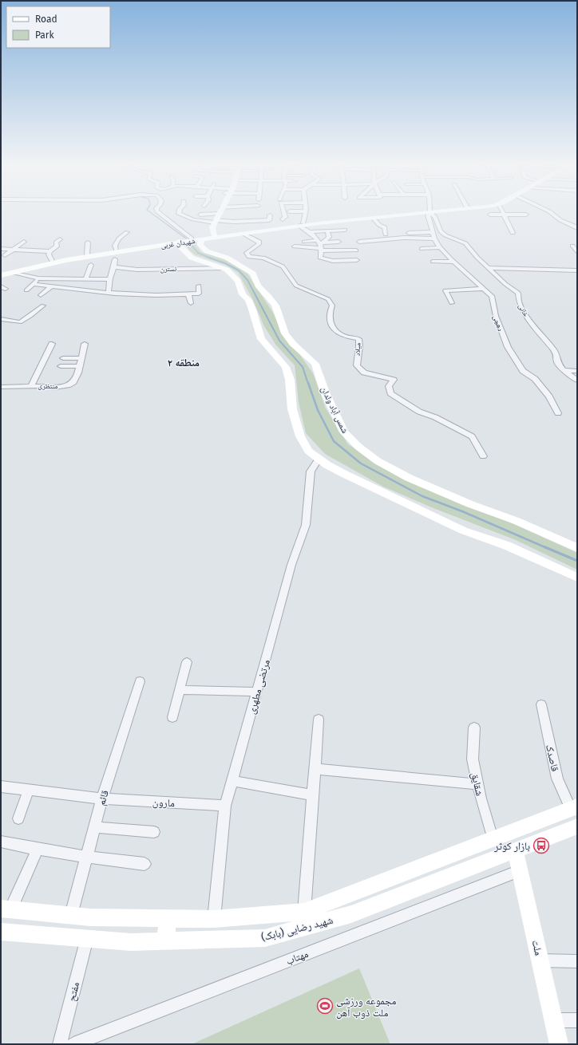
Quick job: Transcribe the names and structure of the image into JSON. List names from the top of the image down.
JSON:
{
  "streets": {
    "main road": [
      "شهیدان غربی",
      "شمس آباد ولدان",
      "شهید رضایی (بابک)",
      "ملت"
    ],
    "street": [
      "نسترن",
      "خانی",
      "دهچی",
      "میلاد",
      "منتظری",
      "مرتضی مطهری",
      "قاصدک",
      "شقایق",
      "قائم",
      "مارون",
      "مهتاب",
      "مفتح"
    ]
  },
  "crossings": [
    ["شهیدان غربی", "خانی"],
    ["شهیدان غربی", "دهچی"],
    ["شهیدان غربی", "میلاد"],
    ["شهیدان غربی", "شمس آباد ولدان"],
    ["خانی", "دهچی"],
    ["مرتضی مطهری", "مارون"],
    ["مرتضی مطهری", "شهید رضایی (بابک)"],
    ["قاصدک", "شهید رضایی (بابک)"],
    ["شقایق", "شهید رضایی (بابک)"],
    ["قائم", "مارون"],
    ["قائم", "شهید رضایی (بابک)"],
    ["شهید رضایی (بابک)", "ملت"],
    ["شهید رضایی (بابک)", "مفتح"],
    ["ملت", "مهتاب"]
  ],
  "districts": ["منطقه ۲"],
  "places": {
    "bus stop": ["بازار کوثر"],
    "sports": ["مجموعه ورزشی ملت ذوب آهن"]
  },
  "legend": ["Road", "Park"]
}
